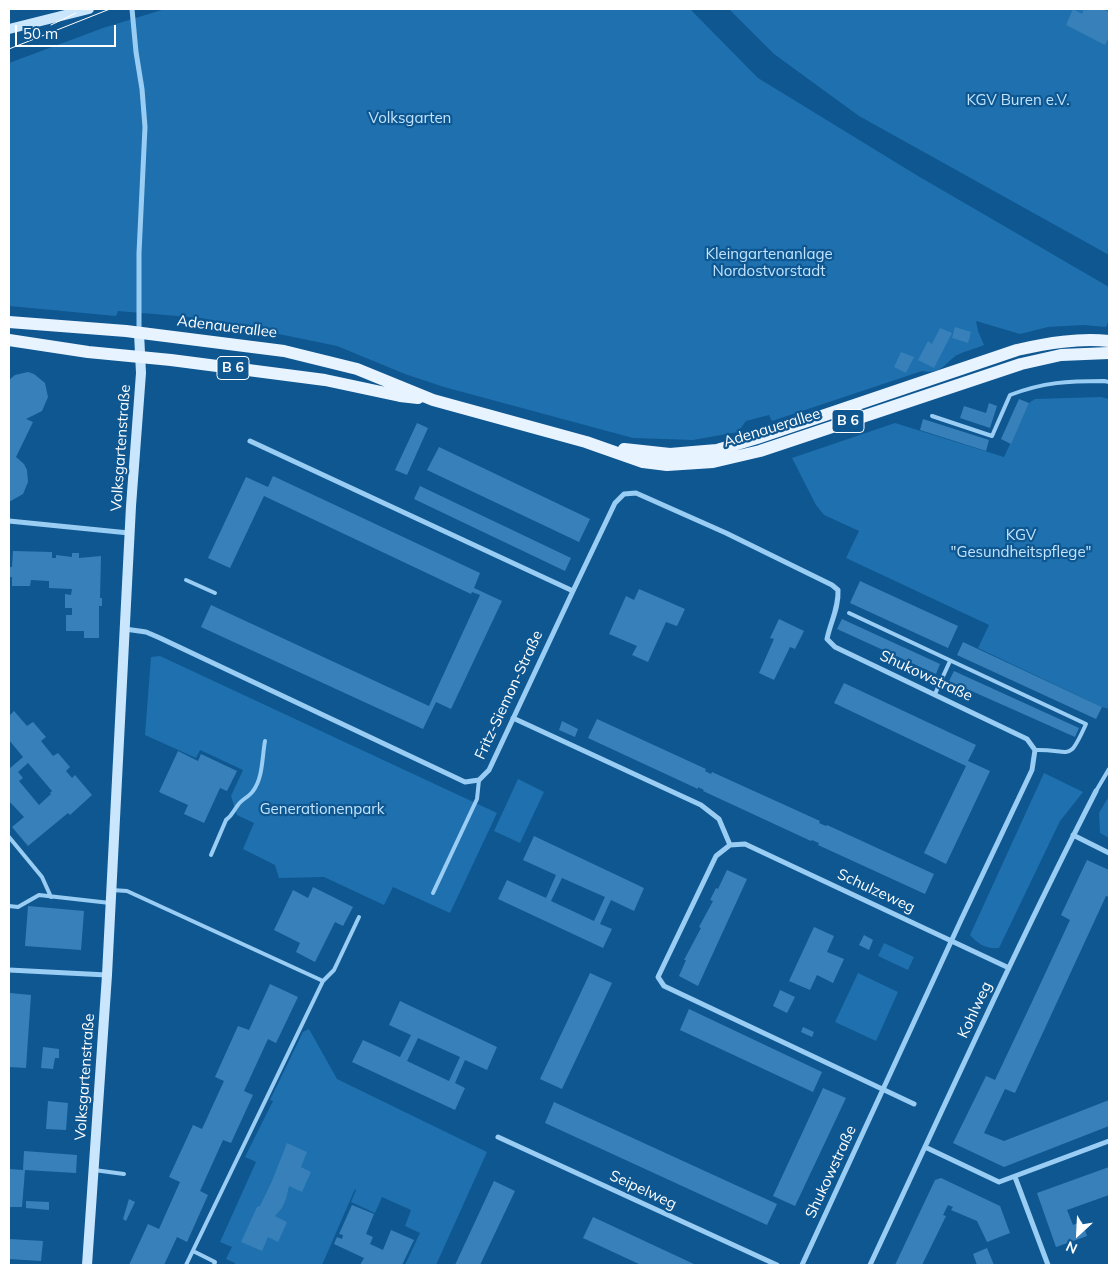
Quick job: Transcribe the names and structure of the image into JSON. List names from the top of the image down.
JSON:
{
  "streets": {
    "main road": ["Adenauerallee", "B 6", "Volksgartenstraße"],
    "street": [
      "Shukowstraße",
      "Fritz-Siemon-Straße",
      "Schulzeweg",
      "Kohlweg",
      "Seipelweg"
    ]
  },
  "crossings": [
    ["Adenauerallee", "Volksgartenstraße"],
    ["Volksgartenstraße", "Fritz-Siemon-Straße"],
    ["Shukowstraße", "Fritz-Siemon-Straße"],
    ["Shukowstraße", "Schulzeweg"],
    ["Schulzeweg", "Kohlweg"]
  ],
  "parks": [
    "KGV Buren e.V.",
    "Volksgarten",
    "Kleingartenanlage Nordostvorstadt",
    "KGV \"Gesundheitspflege\"",
    "Generationenpark"
  ],
  "scale_bar": "50 m",
  "north": "bottom left"
}
